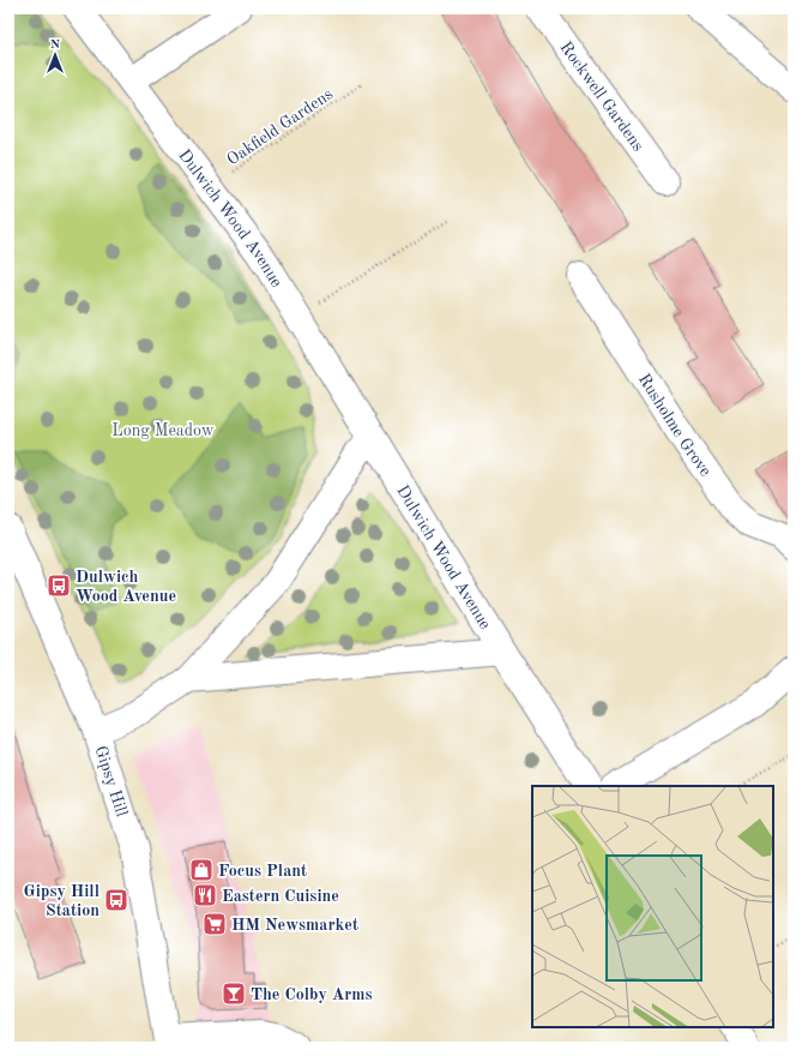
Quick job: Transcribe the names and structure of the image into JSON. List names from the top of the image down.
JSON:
{
  "streets": {
    "street": [
      "Rockwell Gardens",
      "Dulwich Wood Avenue",
      "Rusholme Grove",
      "Gipsy Hill"
    ],
    "path": ["Oakfield Gardens"]
  },
  "crossings": [
    ["Oakfield Gardens", "Dulwich Wood Avenue"],
    ["Dulwich Wood Avenue", "Gipsy Hill"]
  ],
  "parks": ["Long Meadow"],
  "places": {
    "bus stop": ["Dulwich Wood Avenue", "Gipsy Hill Station"],
    "shop": ["Focus Plant"],
    "restaurant": ["Eastern Cuisine"],
    "supermarket": ["HM Newsmarket"],
    "bar": ["The Colby Arms"]
  },
  "north": "top"
}
